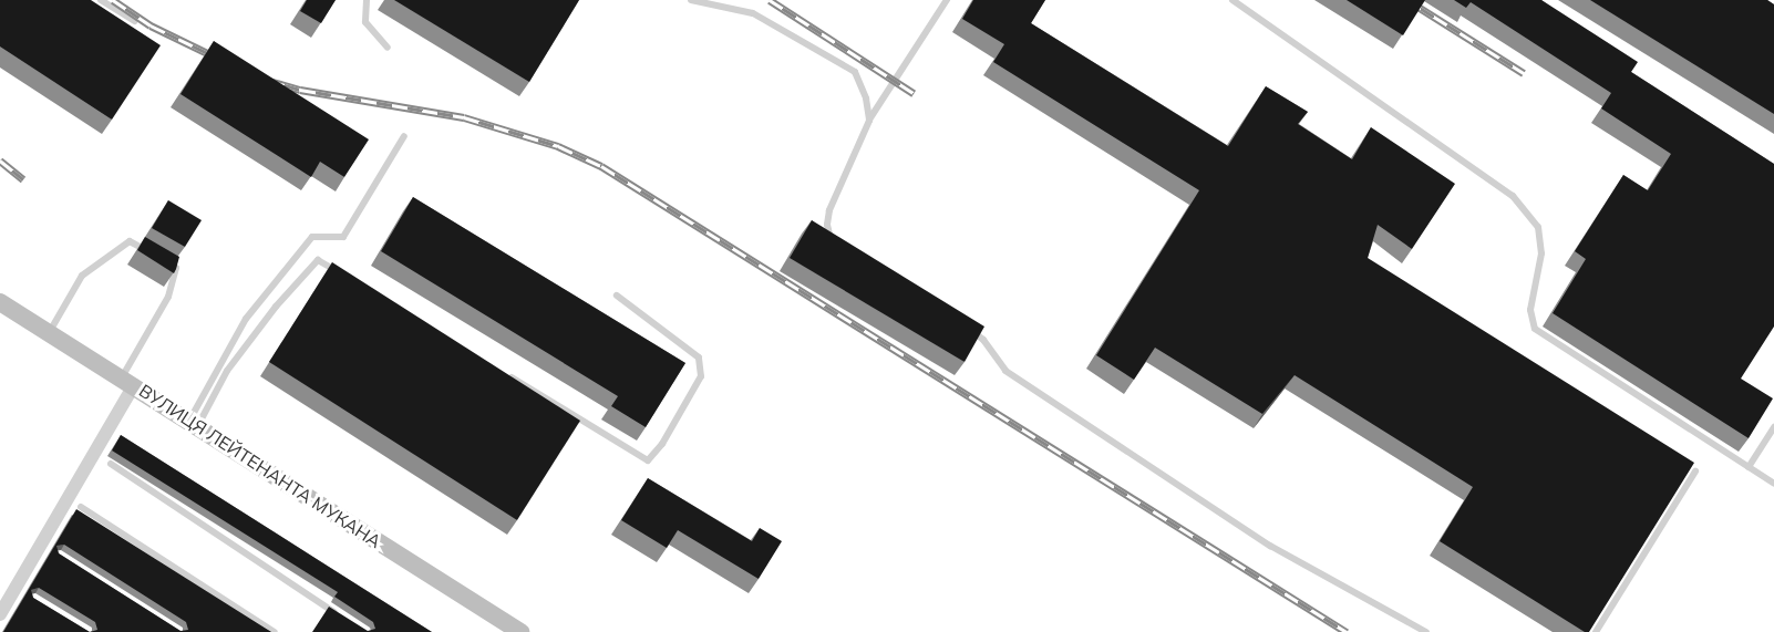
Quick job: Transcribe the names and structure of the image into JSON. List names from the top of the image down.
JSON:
{
  "streets": {
    "main road": ["ВУЛИЦЯ ЛЕЙТЕНАНТА МУКАНА"]
  }
}
